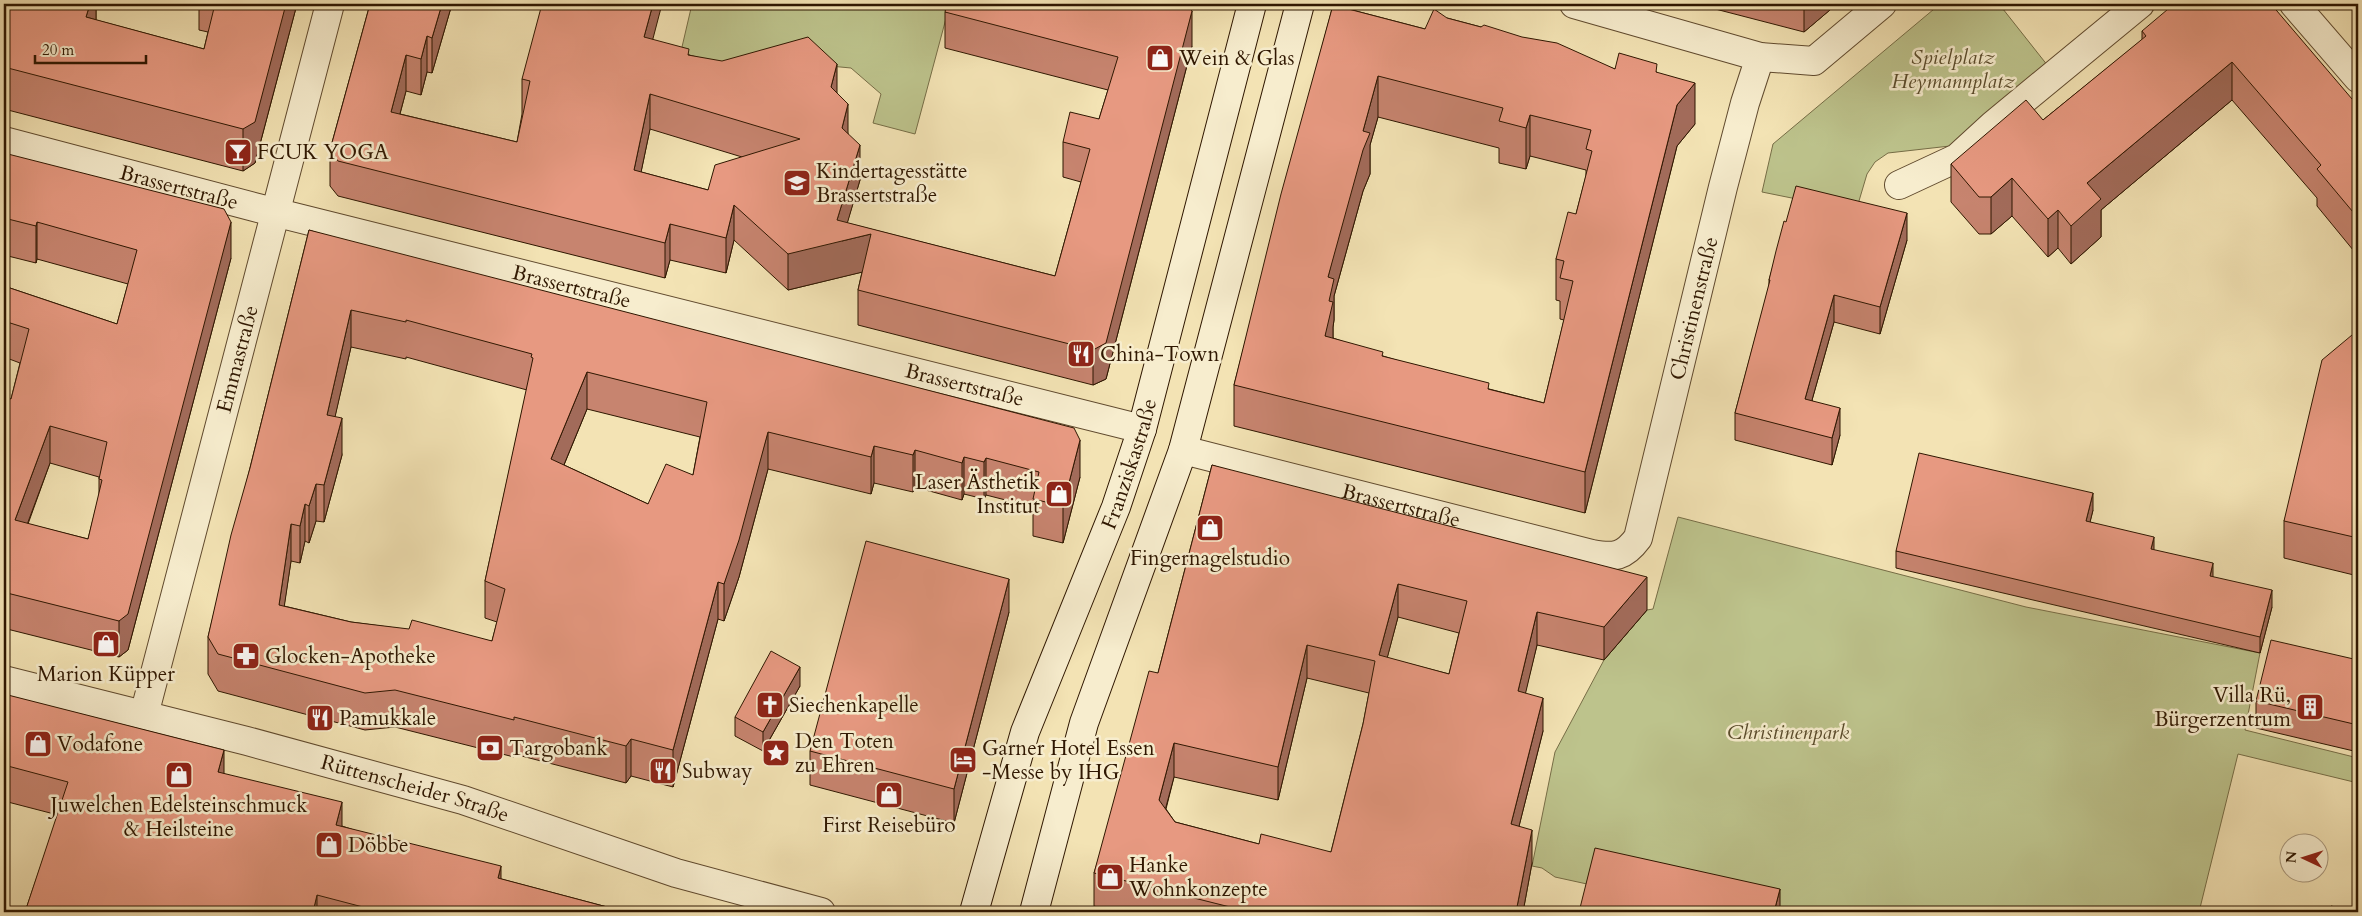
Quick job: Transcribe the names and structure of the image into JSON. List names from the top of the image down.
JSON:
{
  "streets": {
    "street": [
      "Brassertstraße",
      "Christinenstraße",
      "Emmastraße",
      "Franziskastraße",
      "Rüttenscheider Straße"
    ]
  },
  "crossings": [
    ["Brassertstraße", "Christinenstraße"],
    ["Brassertstraße", "Emmastraße"],
    ["Brassertstraße", "Franziskastraße"],
    ["Emmastraße", "Rüttenscheider Straße"]
  ],
  "parks": ["Spielplatz Heymannplatz", "Christinenpark"],
  "places": {
    "shop": [
      "Wein & Glas",
      "Laser Ästhetik Institut",
      "Fingernagelstudio",
      "Marion Küpper",
      "Vodafone",
      "Juwelchen Edelsteinschmuck & Heilsteine",
      "First Reisebüro",
      "Döbbe",
      "Hanke Wohnkonzepte"
    ],
    "bar": ["FCUK YOGA"],
    "school or university": ["Kindertagesstätte Brassertstraße"],
    "restaurant": ["China-Town", "Pamukkale", "Subway"],
    "pharmacy": ["Glocken-Apotheke"],
    "church": ["Siechenkapelle"],
    "building": ["Villa Rü, Bürgerzentrum"],
    "bank": ["Targobank"],
    "place": ["Den Toten zu Ehren"],
    "hotel": ["Garner Hotel Essen -Messe by IHG"]
  },
  "scale_bar": "20 m",
  "north": "left"
}
